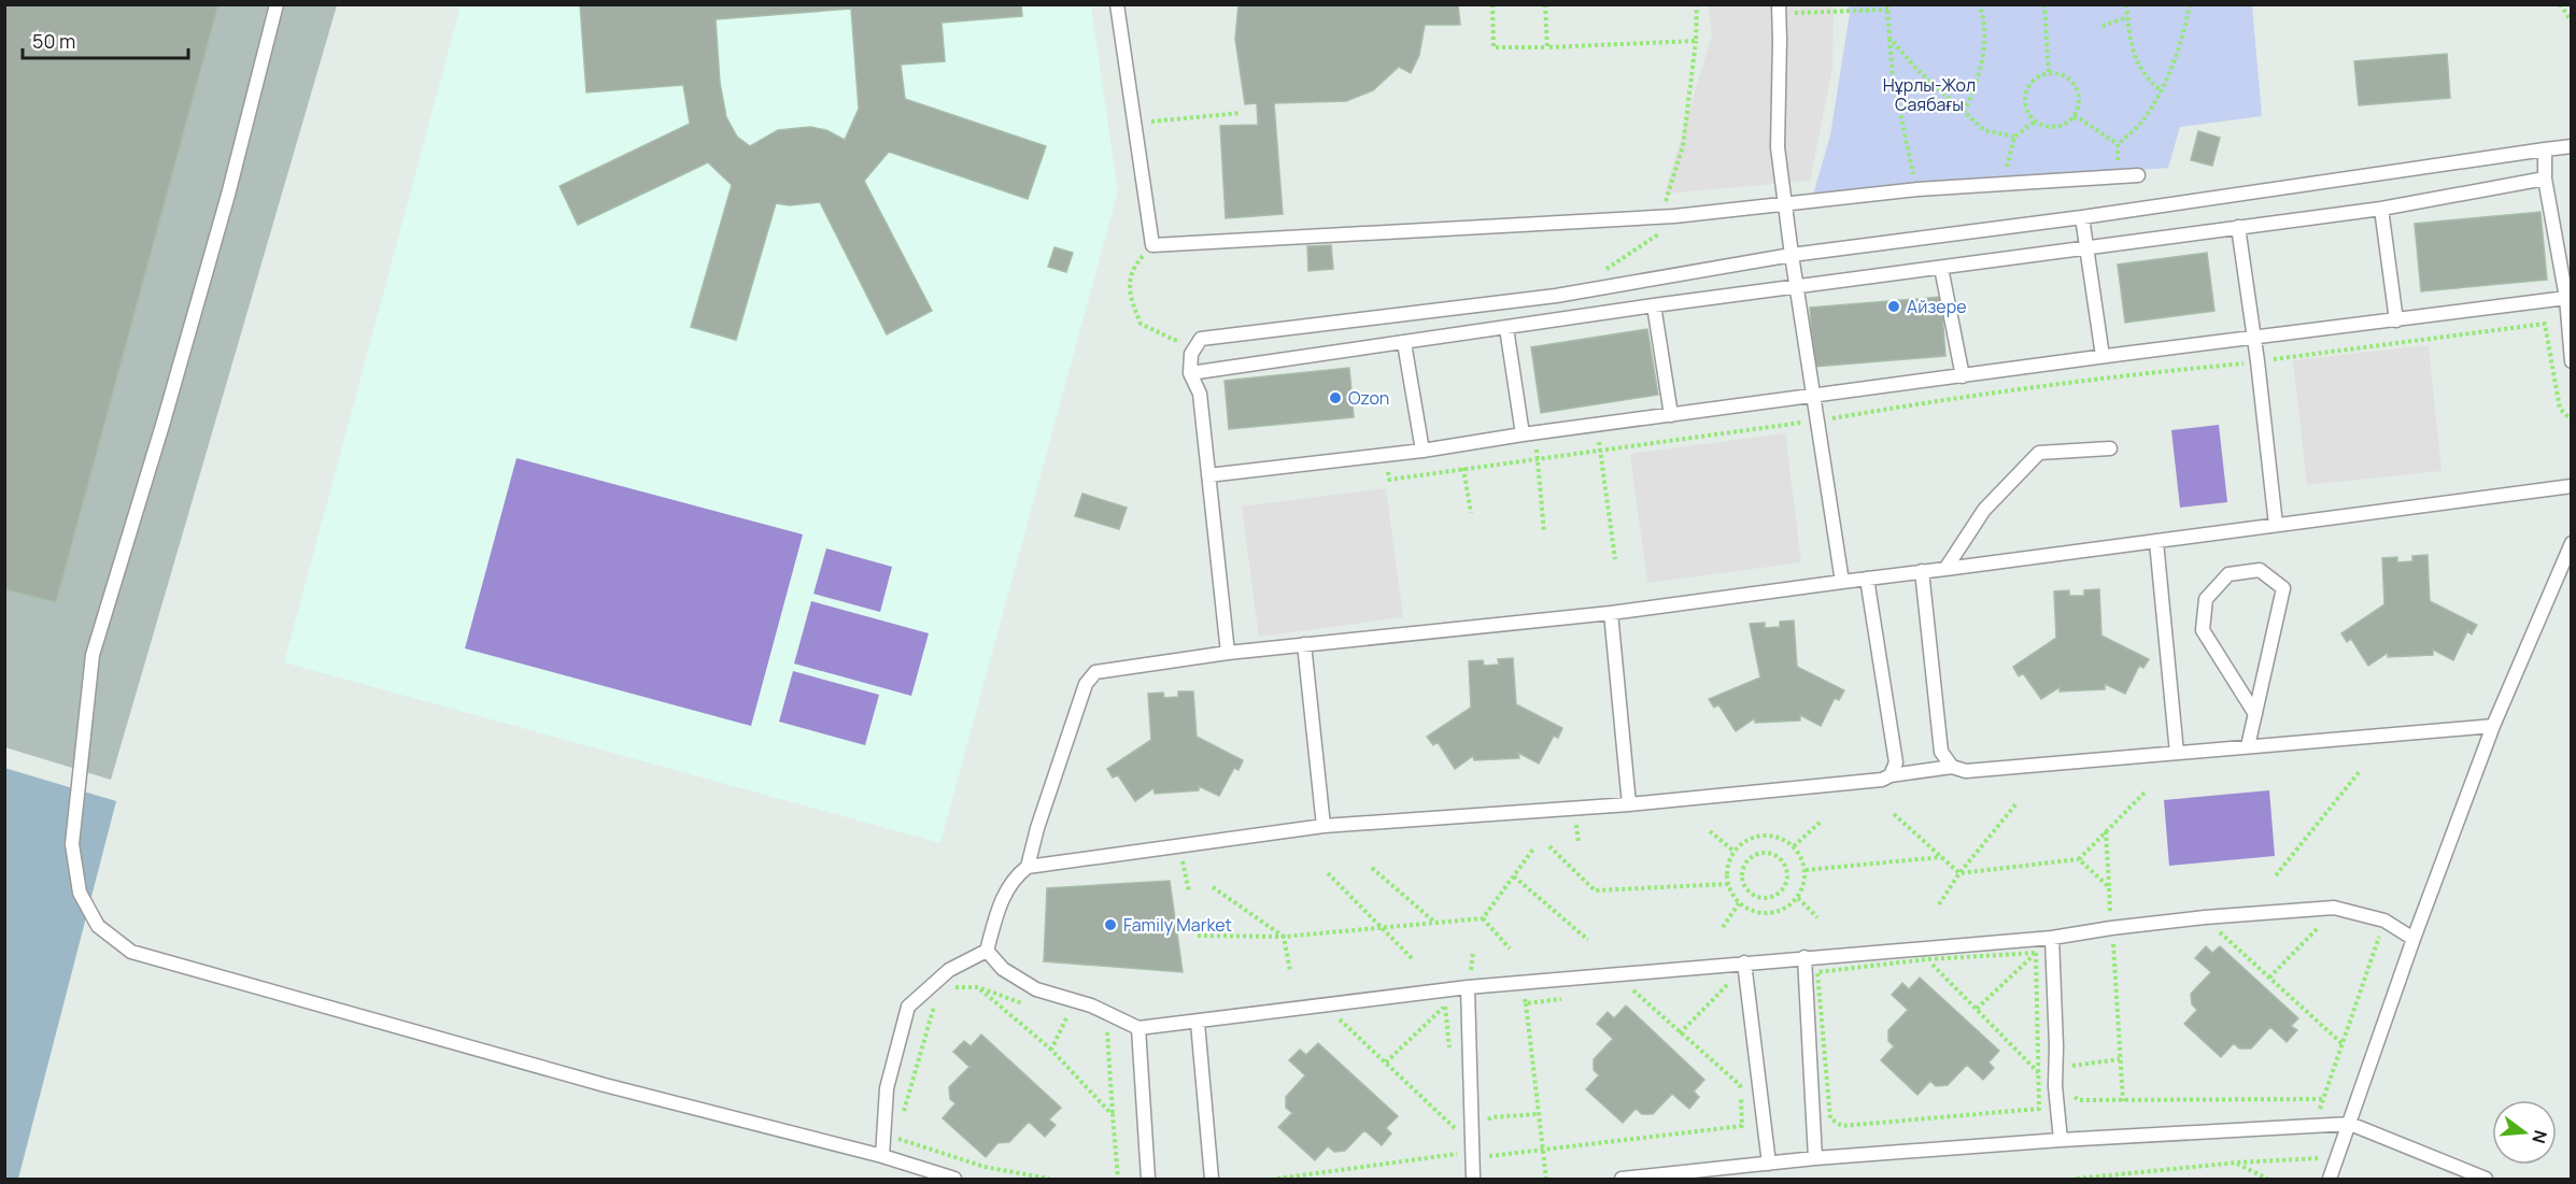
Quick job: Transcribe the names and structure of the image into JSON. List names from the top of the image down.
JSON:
{
  "parks": ["Нұрлы-Жол Саябағы"],
  "places": ["Айзере", "Ozon", "Family Market"],
  "scale_bar": "50 m",
  "north": "right"
}
